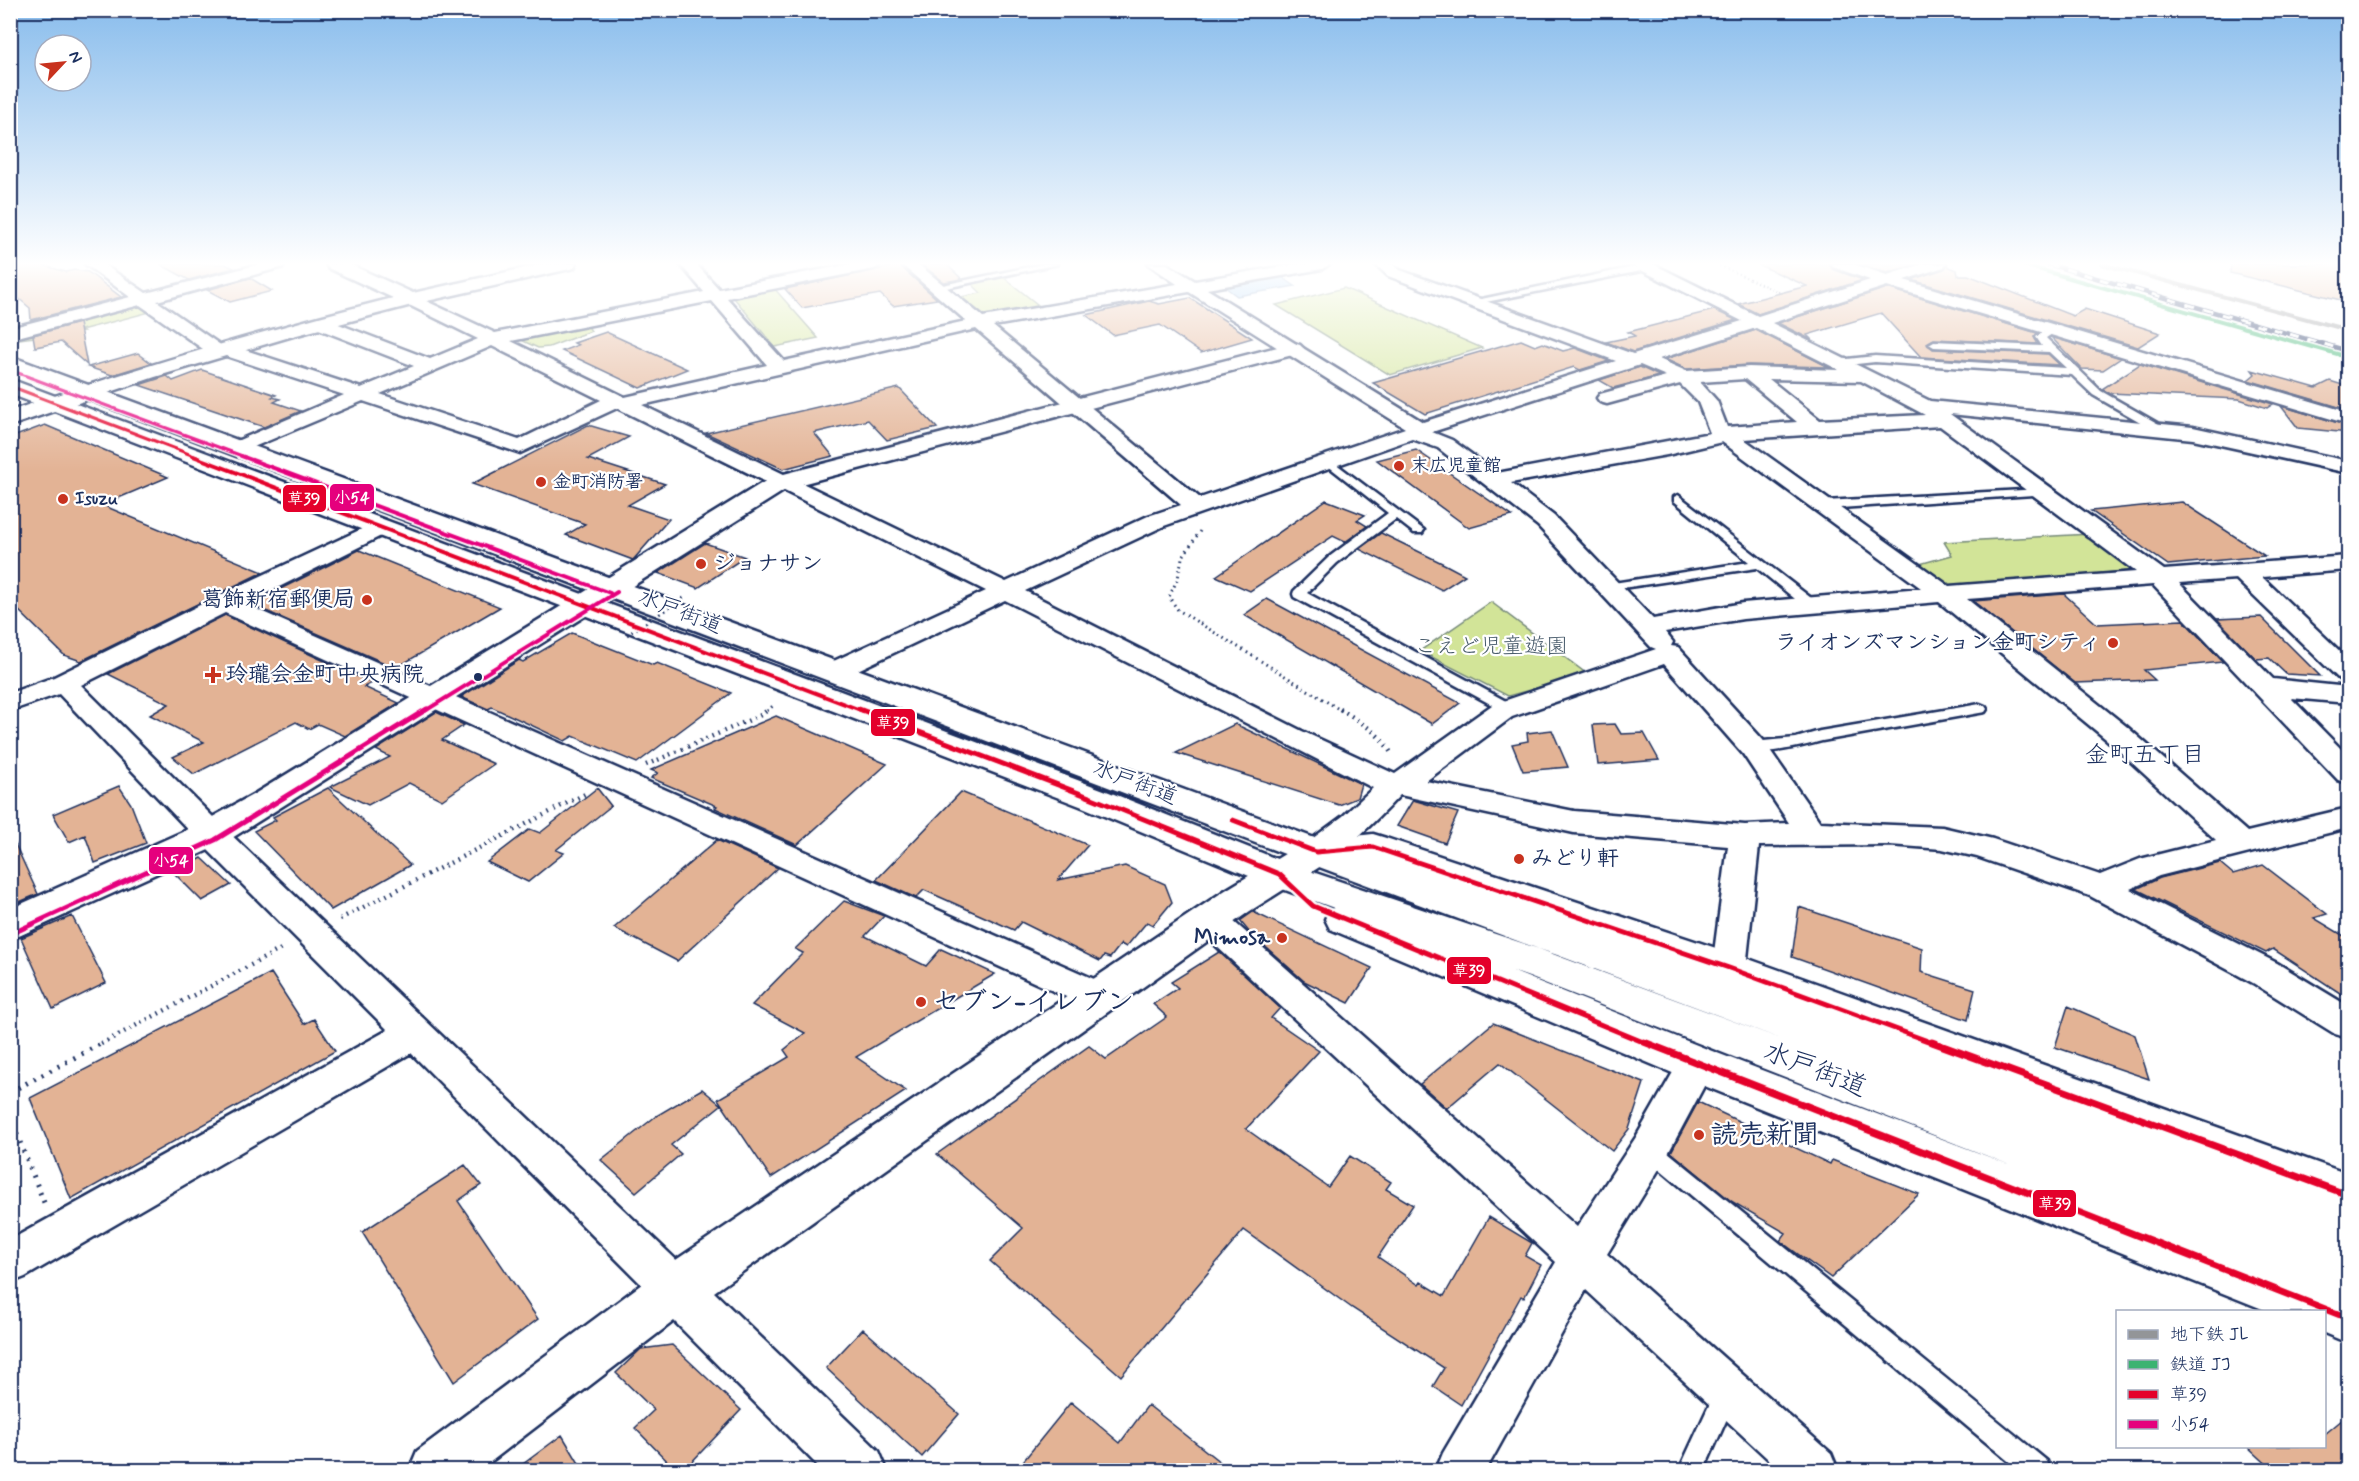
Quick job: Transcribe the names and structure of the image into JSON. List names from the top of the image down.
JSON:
{
  "streets": {
    "main road": ["水戸街道"]
  },
  "districts": ["金町五丁目"],
  "parks": ["こえど児童遊園"],
  "places": {
    "other": [
      "末広児童館",
      "金町消防署",
      "Isuzu",
      "ジョナサン",
      "葛飾新宿郵便局",
      "ライオンズマンション金町シティ",
      "みどり軒",
      "Mimosa",
      "セブン-イレブン",
      "読売新聞"
    ],
    "health": ["玲瓏会金町中央病院"]
  },
  "lines": ["rail line JJ", "transit line 小54", "transit line 草39"],
  "legend": [
    "地下鉄 JL",
    "鉄道 JJ",
    "草39",
    "小54"
  ],
  "north": "top right"
}
